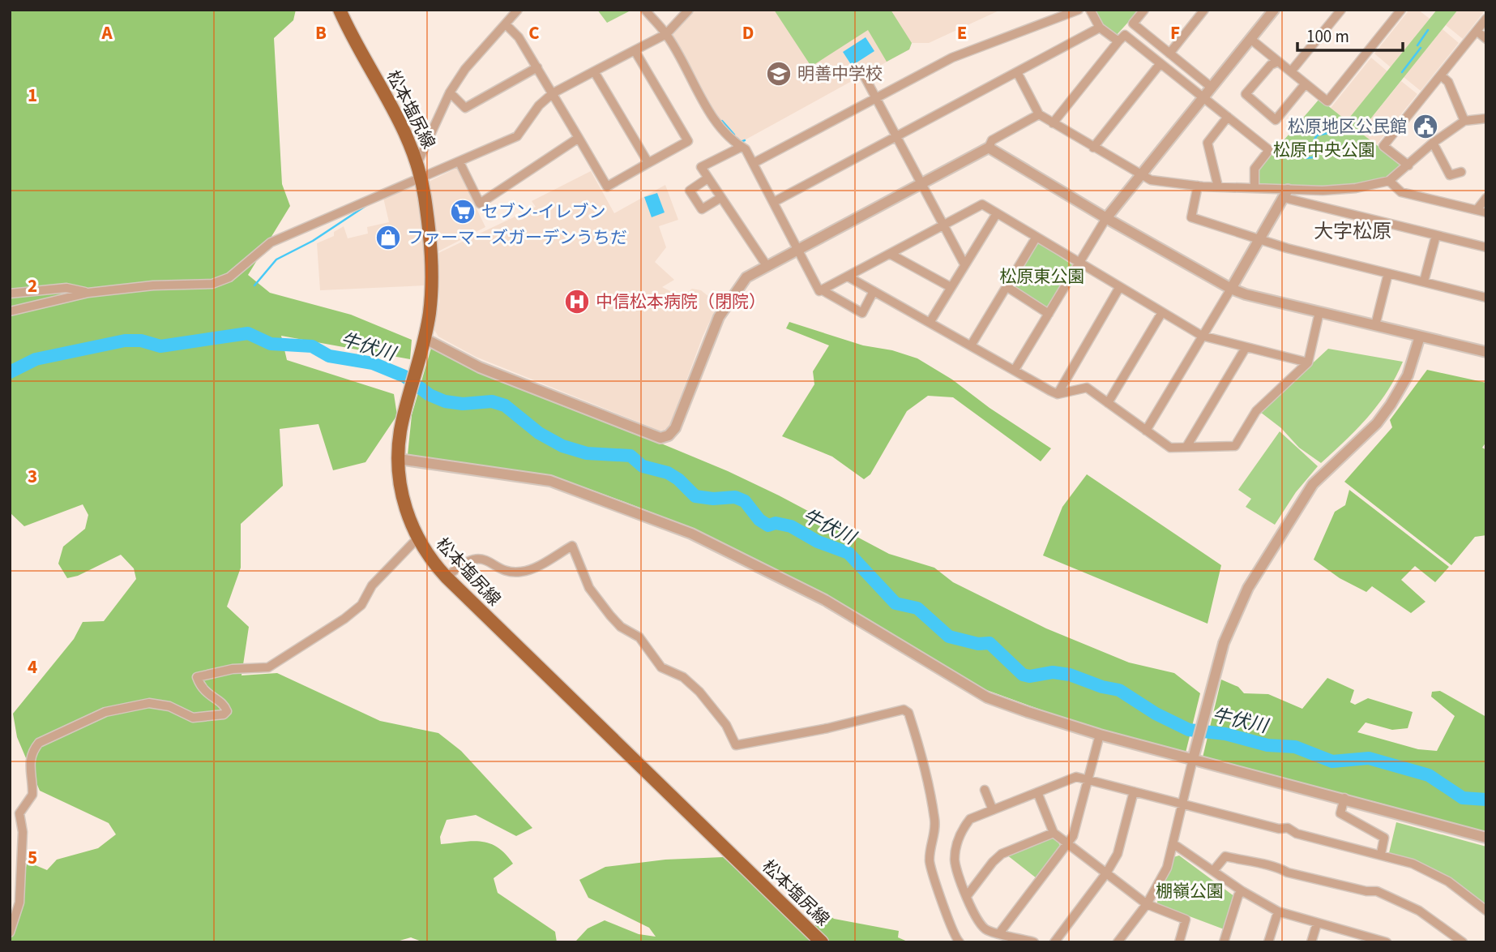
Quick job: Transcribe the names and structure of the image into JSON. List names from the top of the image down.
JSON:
{
  "streets": {
    "main road": ["松本塩尻線"]
  },
  "districts": ["大字松原"],
  "water": ["牛伏川"],
  "parks": ["松原中央公園", "松原東公園", "棚嶺公園"],
  "places": {
    "school or university": ["明善中学校"],
    "public building": ["松原地区公民館"],
    "supermarket": ["セブン-イレブン"],
    "shop": ["ファーマーズガーデンうちだ"],
    "hospital": ["中信松本病院（閉院）"]
  },
  "scale_bar": "100 m",
  "grid": {
    "columns": [
      "A",
      "B",
      "C",
      "D",
      "E",
      "F"
    ],
    "rows": [
      "1",
      "2",
      "3",
      "4",
      "5"
    ]
  }
}
